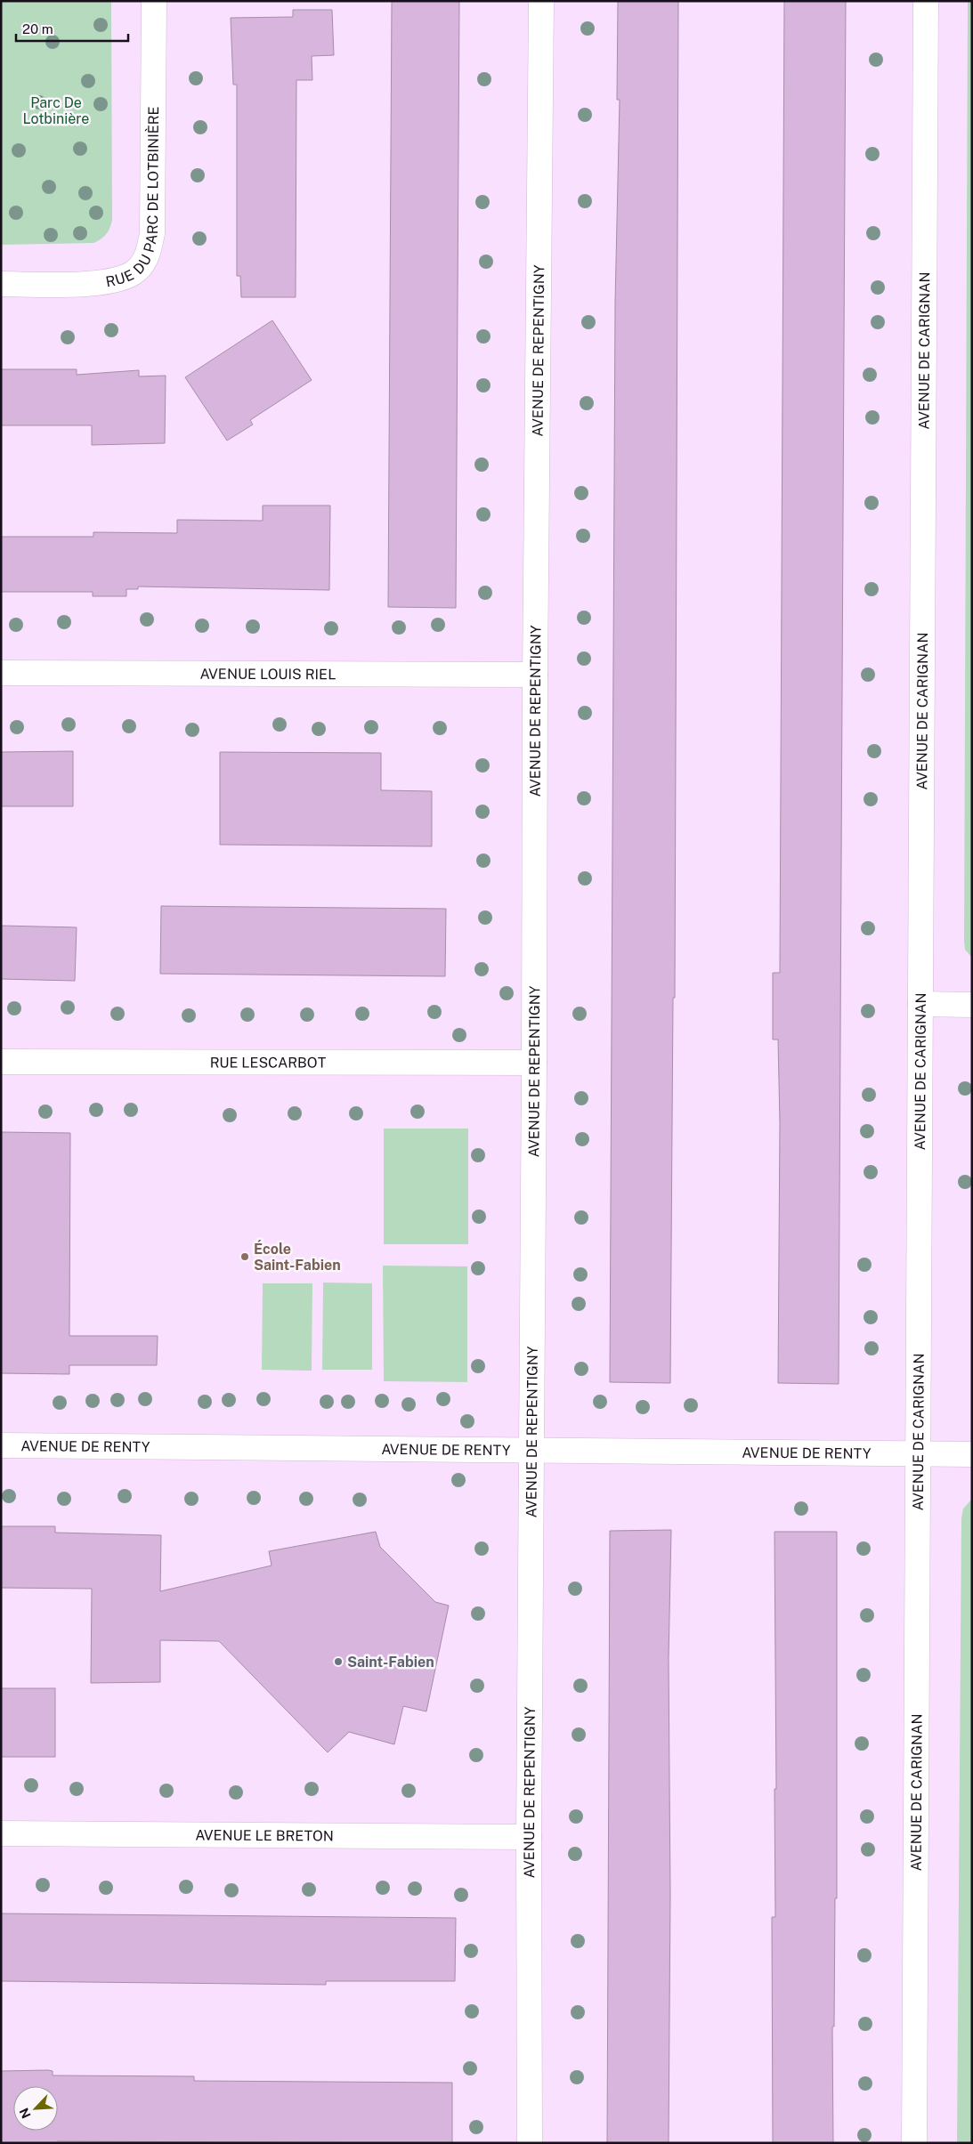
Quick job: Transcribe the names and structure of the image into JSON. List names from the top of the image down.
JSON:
{
  "streets": {
    "street": [
      "RUE DU PARC DE LOTBINIÈRE",
      "AVENUE DE REPENTIGNY",
      "AVENUE DE CARIGNAN",
      "AVENUE LOUIS RIEL",
      "RUE LESCARBOT",
      "AVENUE DE RENTY",
      "AVENUE LE BRETON"
    ]
  },
  "crossings": [
    ["AVENUE DE REPENTIGNY", "AVENUE LOUIS RIEL"],
    ["AVENUE DE REPENTIGNY", "RUE LESCARBOT"],
    ["AVENUE DE REPENTIGNY", "AVENUE DE RENTY"],
    ["AVENUE DE REPENTIGNY", "AVENUE LE BRETON"],
    ["AVENUE DE CARIGNAN", "AVENUE DE RENTY"]
  ],
  "parks": ["Parc De Lotbinière"],
  "places": ["École Saint-Fabien", "Saint-Fabien"],
  "scale_bar": "20 m",
  "north": "bottom left"
}
